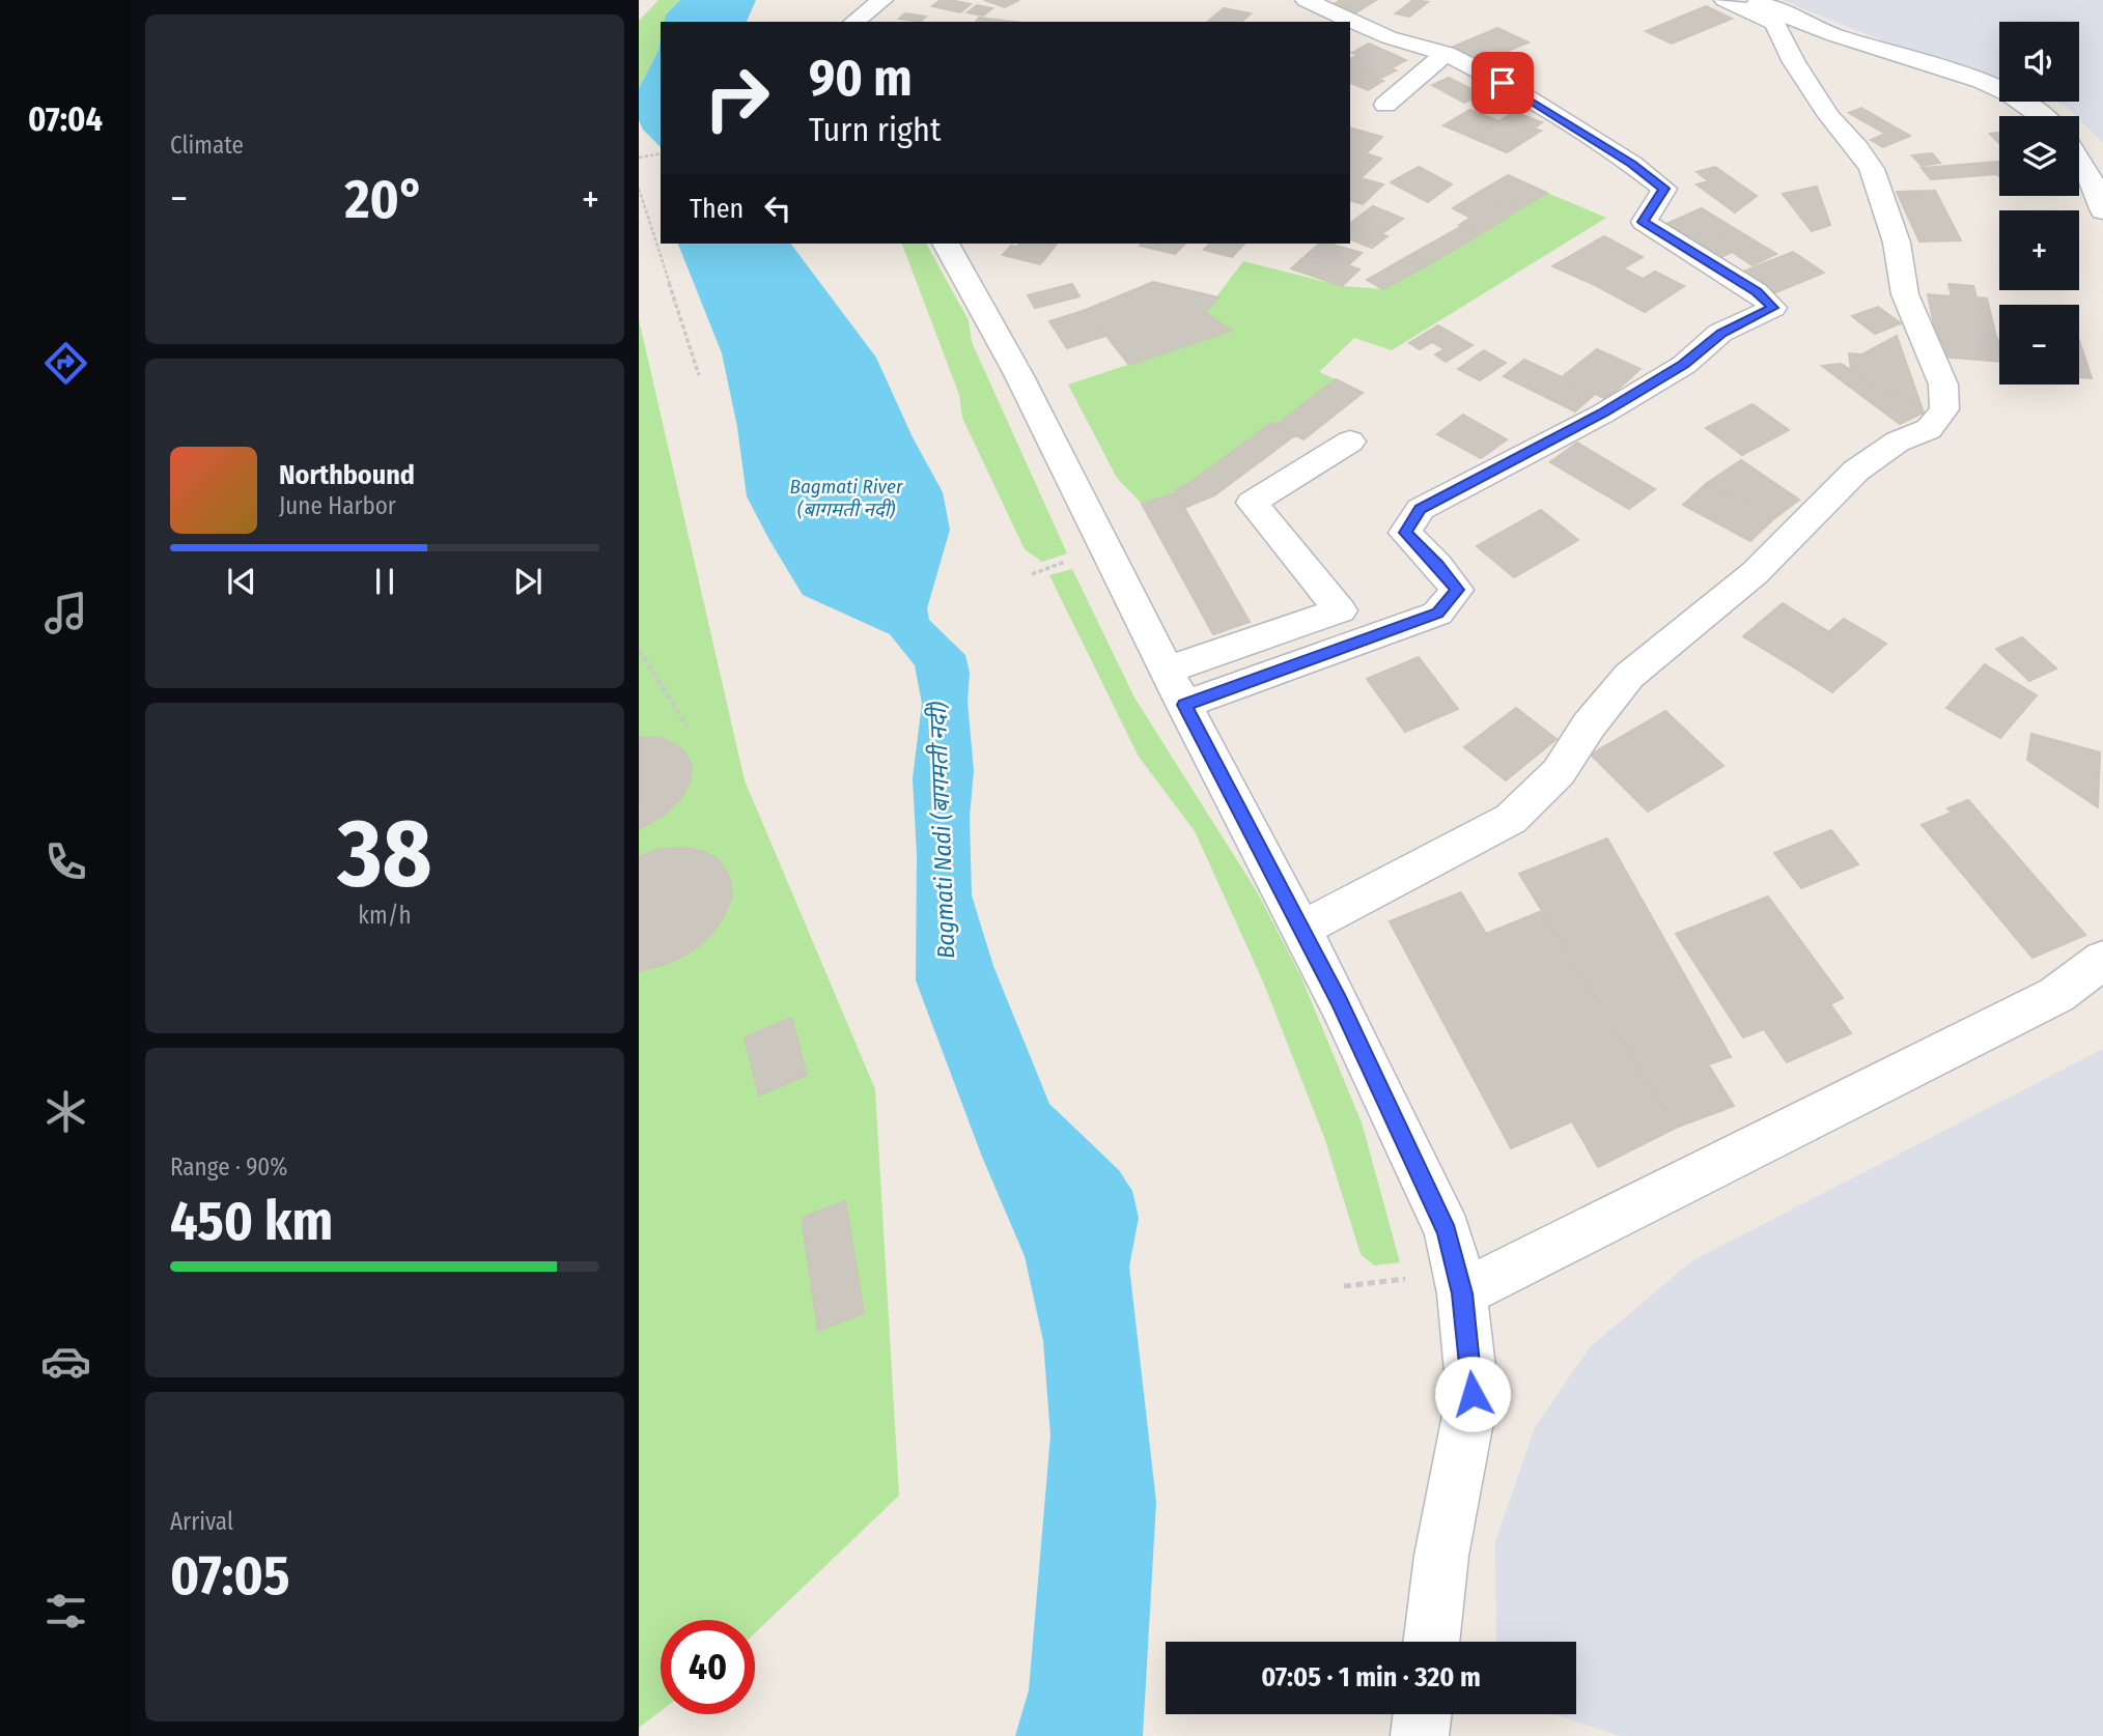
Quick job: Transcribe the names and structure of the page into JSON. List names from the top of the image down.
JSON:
{
  "water": ["Bagmati River (बागमती नदी)", "Bagmati Nadi (बागमती नदी)"],
  "page": {
    "tabs": "07:04",
    "tile": [
      "Climate",
      ["38", "km/h"],
      ["Range · 90%", "450 km"],
      ["Arrival", "07:05"]
    ],
    "map_buttons": ["+", "−"],
    "turn": ["90 m", "Turn right"],
    "heat": ["−", "20°", "+"],
    "then": "Then",
    "song": ["Northbound", "June Harbor"],
    "limit": "40",
    "trip": "07:05 · 1 min · 320 m"
  }
}
